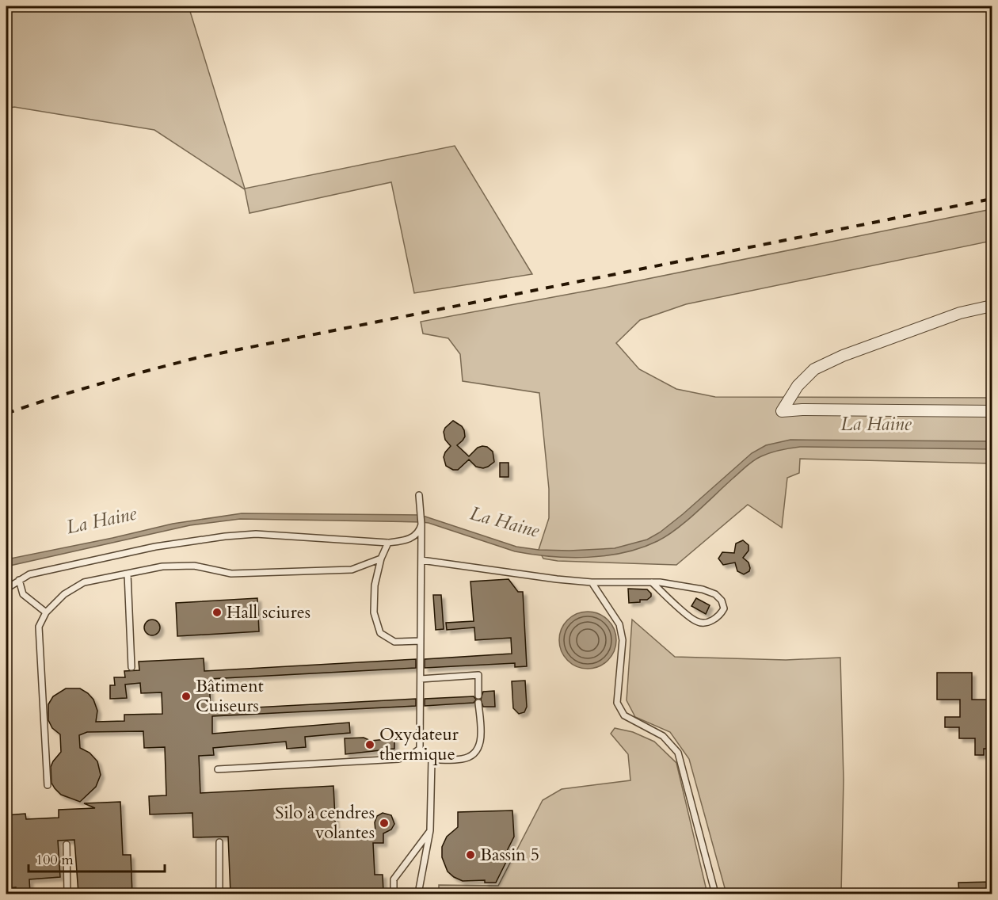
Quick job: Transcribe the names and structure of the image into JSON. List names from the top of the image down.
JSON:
{
  "water": ["La Haine"],
  "places": [
    "Hall sciures",
    "Bâtiment Cuiseurs",
    "Oxydateur thermique",
    "Silo à cendres volantes",
    "Bassin 5"
  ],
  "scale_bar": "100 m"
}
